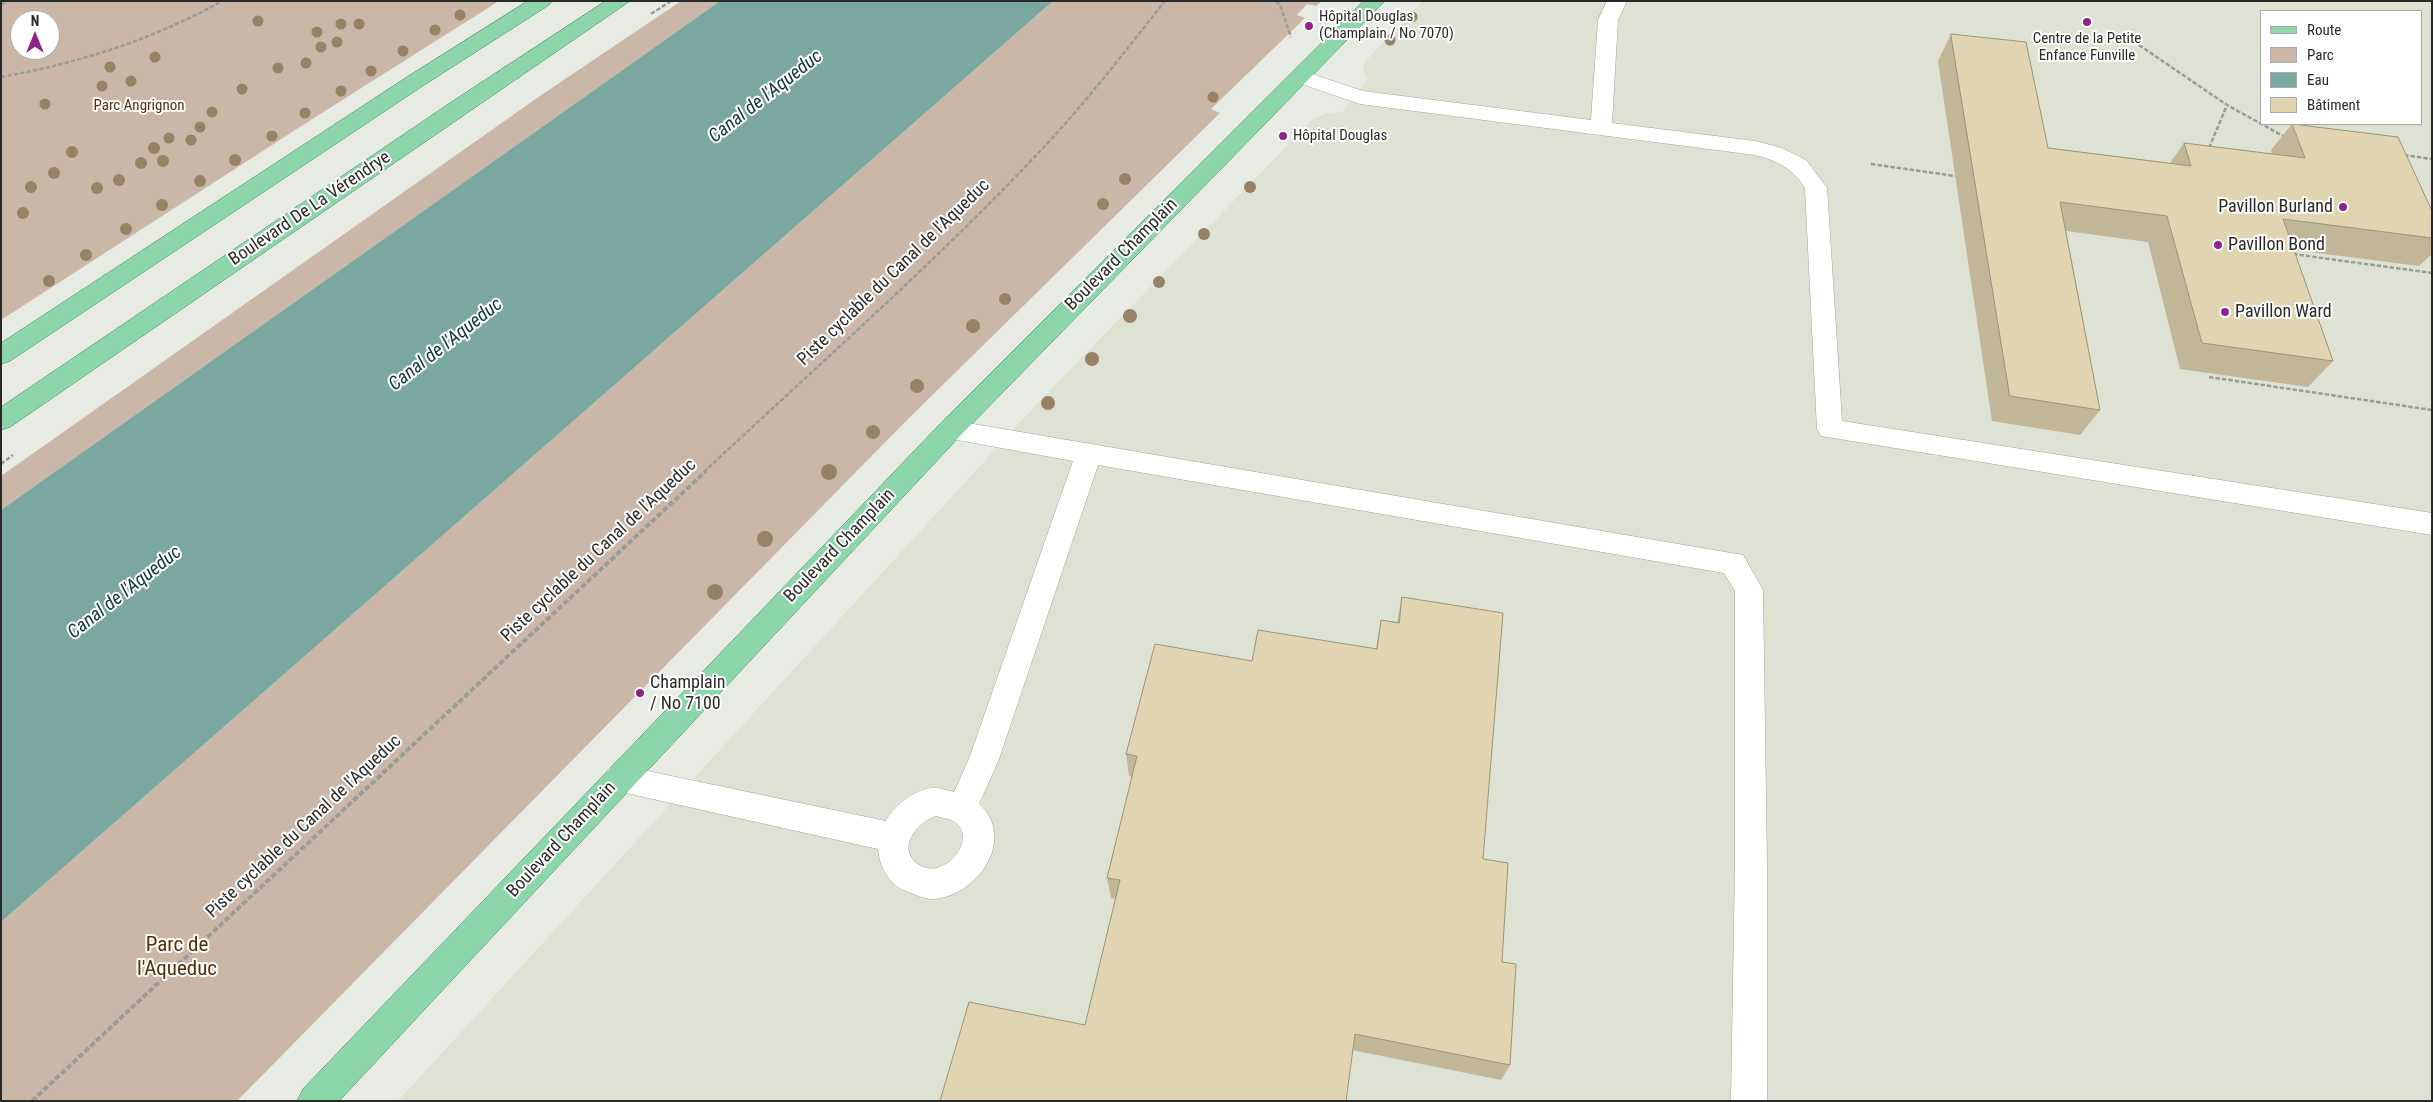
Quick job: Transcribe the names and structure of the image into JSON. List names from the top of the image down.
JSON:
{
  "streets": {
    "main road": ["Boulevard De La Vérendrye", "Boulevard Champlain"],
    "path": ["Piste cyclable du Canal de l'Aqueduc"]
  },
  "water": ["Canal de l'Aqueduc"],
  "parks": ["Parc Angrignon", "Parc de l'Aqueduc"],
  "places": [
    "Centre de la Petite Enfance Funville",
    "Hôpital Douglas (Champlain / No 7070)",
    "Hôpital Douglas",
    "Pavillon Burland",
    "Pavillon Bond",
    "Pavillon Ward",
    "Champlain / No 7100"
  ],
  "legend": [
    "Route",
    "Parc",
    "Eau",
    "Bâtiment"
  ],
  "north": "top"
}
